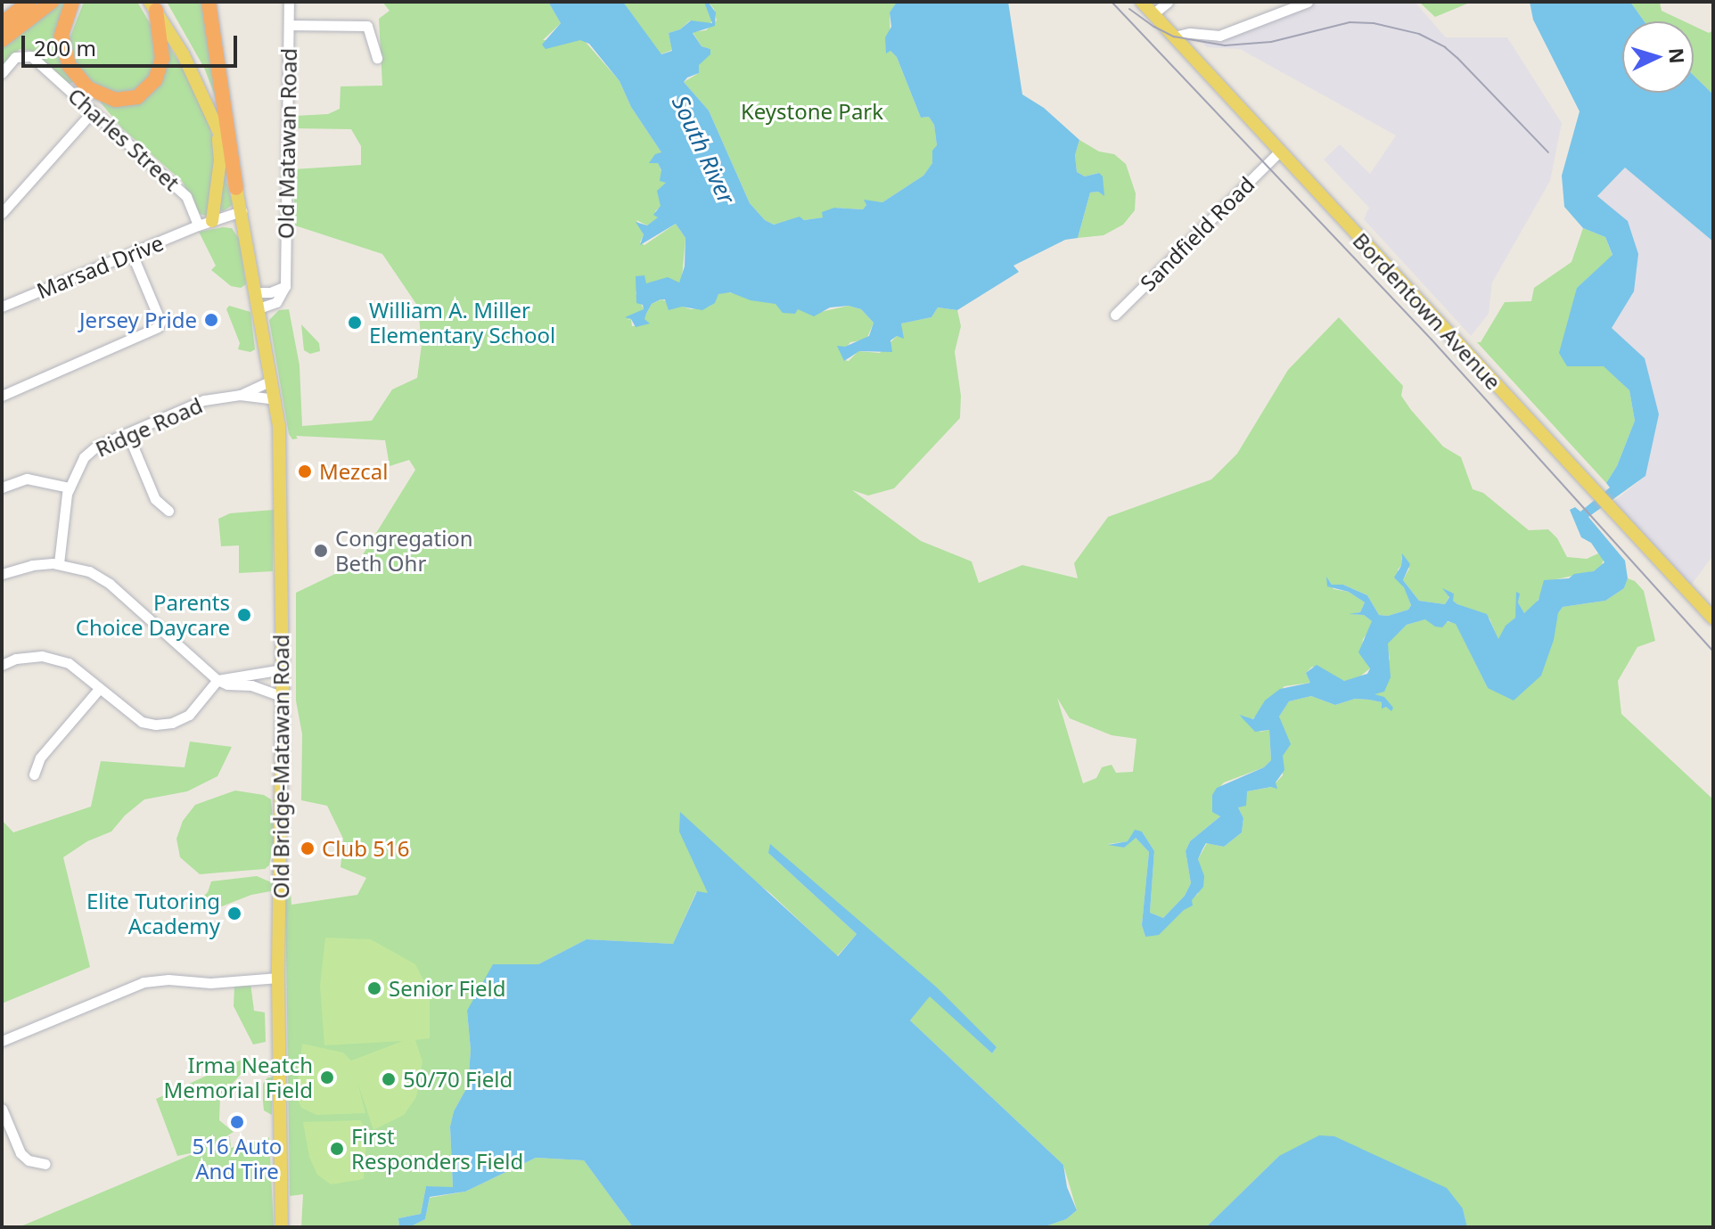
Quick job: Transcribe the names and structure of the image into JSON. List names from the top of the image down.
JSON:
{
  "streets": {
    "main road": ["Bordentown Avenue", "Old Bridge-Matawan Road"],
    "street": [
      "Charles Street",
      "Old Matawan Road",
      "Sandfield Road",
      "Marsad Drive",
      "Ridge Road"
    ]
  },
  "crossings": [
    ["Charles Street", "Marsad Drive"],
    ["Sandfield Road", "Bordentown Avenue"],
    ["Ridge Road", "Old Bridge-Matawan Road"]
  ],
  "water": ["South River"],
  "parks": ["Keystone Park"],
  "places": [
    "Jersey Pride",
    "William A. Miller Elementary School",
    "Mezcal",
    "Congregation Beth Ohr",
    "Parents Choice Daycare",
    "Club 516",
    "Elite Tutoring Academy",
    "Senior Field",
    "Irma Neatch Memorial Field",
    "50/70 Field",
    "516 Auto And Tire",
    "First Responders Field"
  ],
  "scale_bar": "200 m",
  "north": "right"
}
